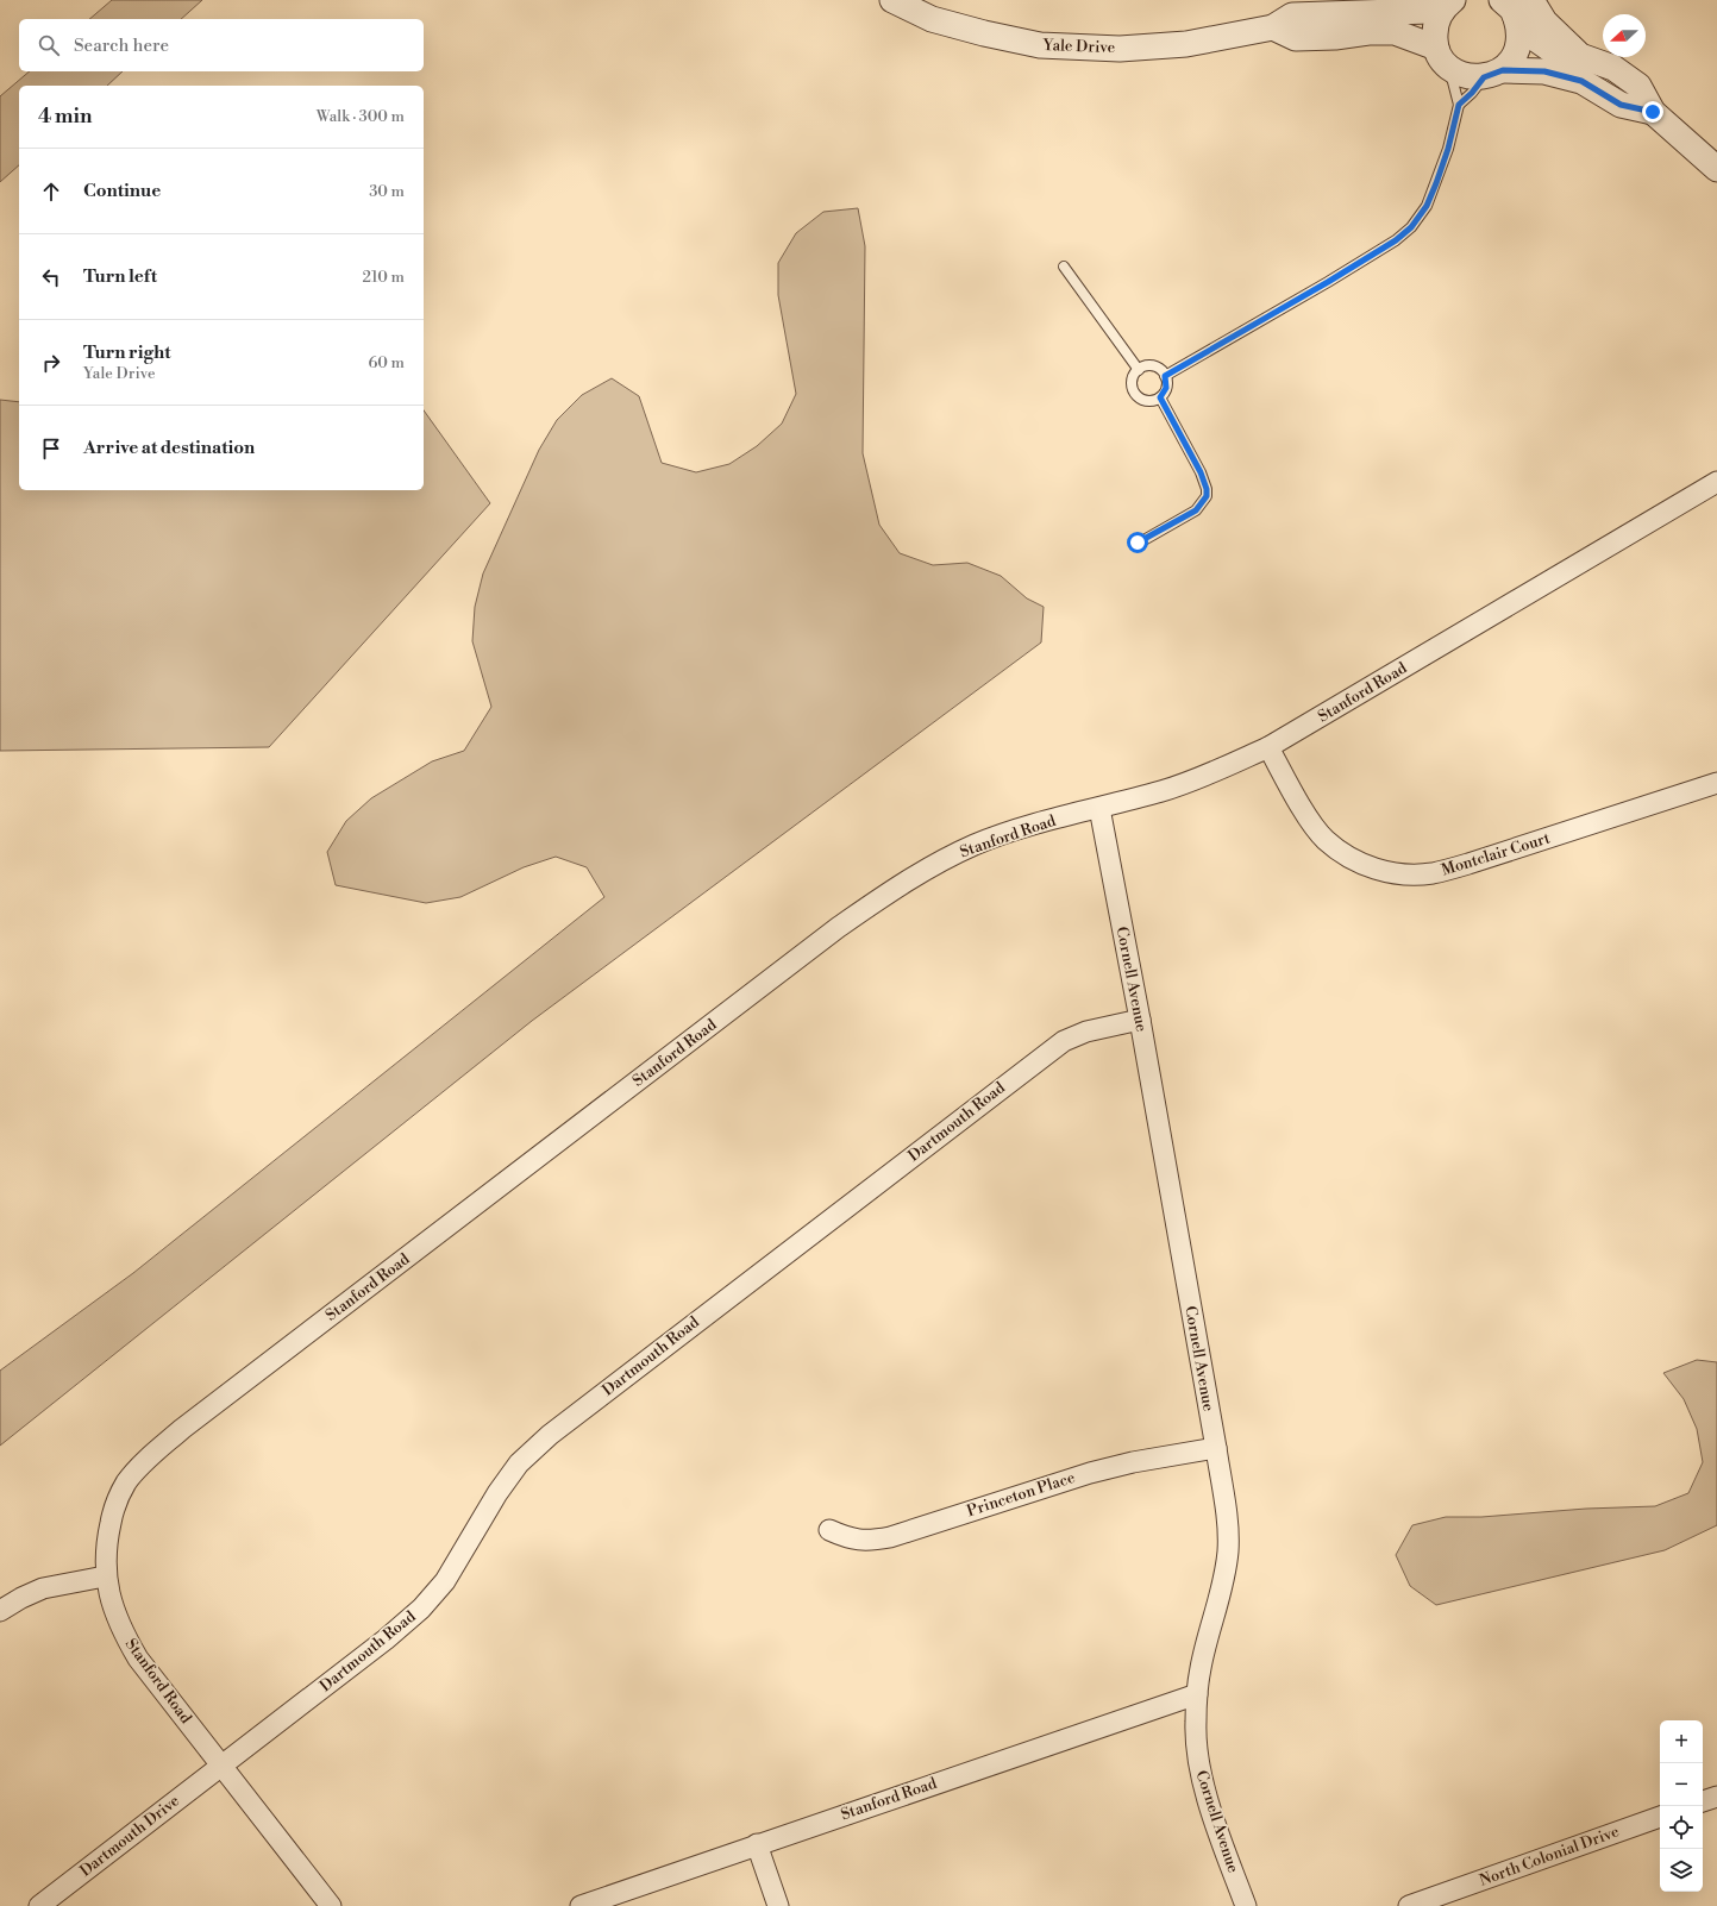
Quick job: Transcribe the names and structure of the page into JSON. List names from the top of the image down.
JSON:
{
  "streets": {
    "street": [
      "Yale Drive",
      "Stanford Road",
      "Montclair Court",
      "Cornell Avenue",
      "Dartmouth Road",
      "Princeton Place",
      "Dartmouth Drive",
      "North Colonial Drive"
    ]
  },
  "crossings": [
    ["Stanford Road", "Montclair Court"],
    ["Stanford Road", "Cornell Avenue"],
    ["Stanford Road", "Dartmouth Road"],
    ["Stanford Road", "Dartmouth Drive"],
    ["Cornell Avenue", "Dartmouth Road"],
    ["Cornell Avenue", "Princeton Place"],
    ["Dartmouth Road", "Dartmouth Drive"]
  ],
  "north": "left",
  "page": {
    "search": "Search here",
    "heading": ["4 min", "Walk · 300 m"],
    "list": [
      ["Continue", "30 m"],
      ["Turn left", "210 m"],
      ["Turn right", "Yale Drive", "60 m"],
      "Arrive at destination"
    ],
    "map_buttons": ["+", "−"]
  }
}
